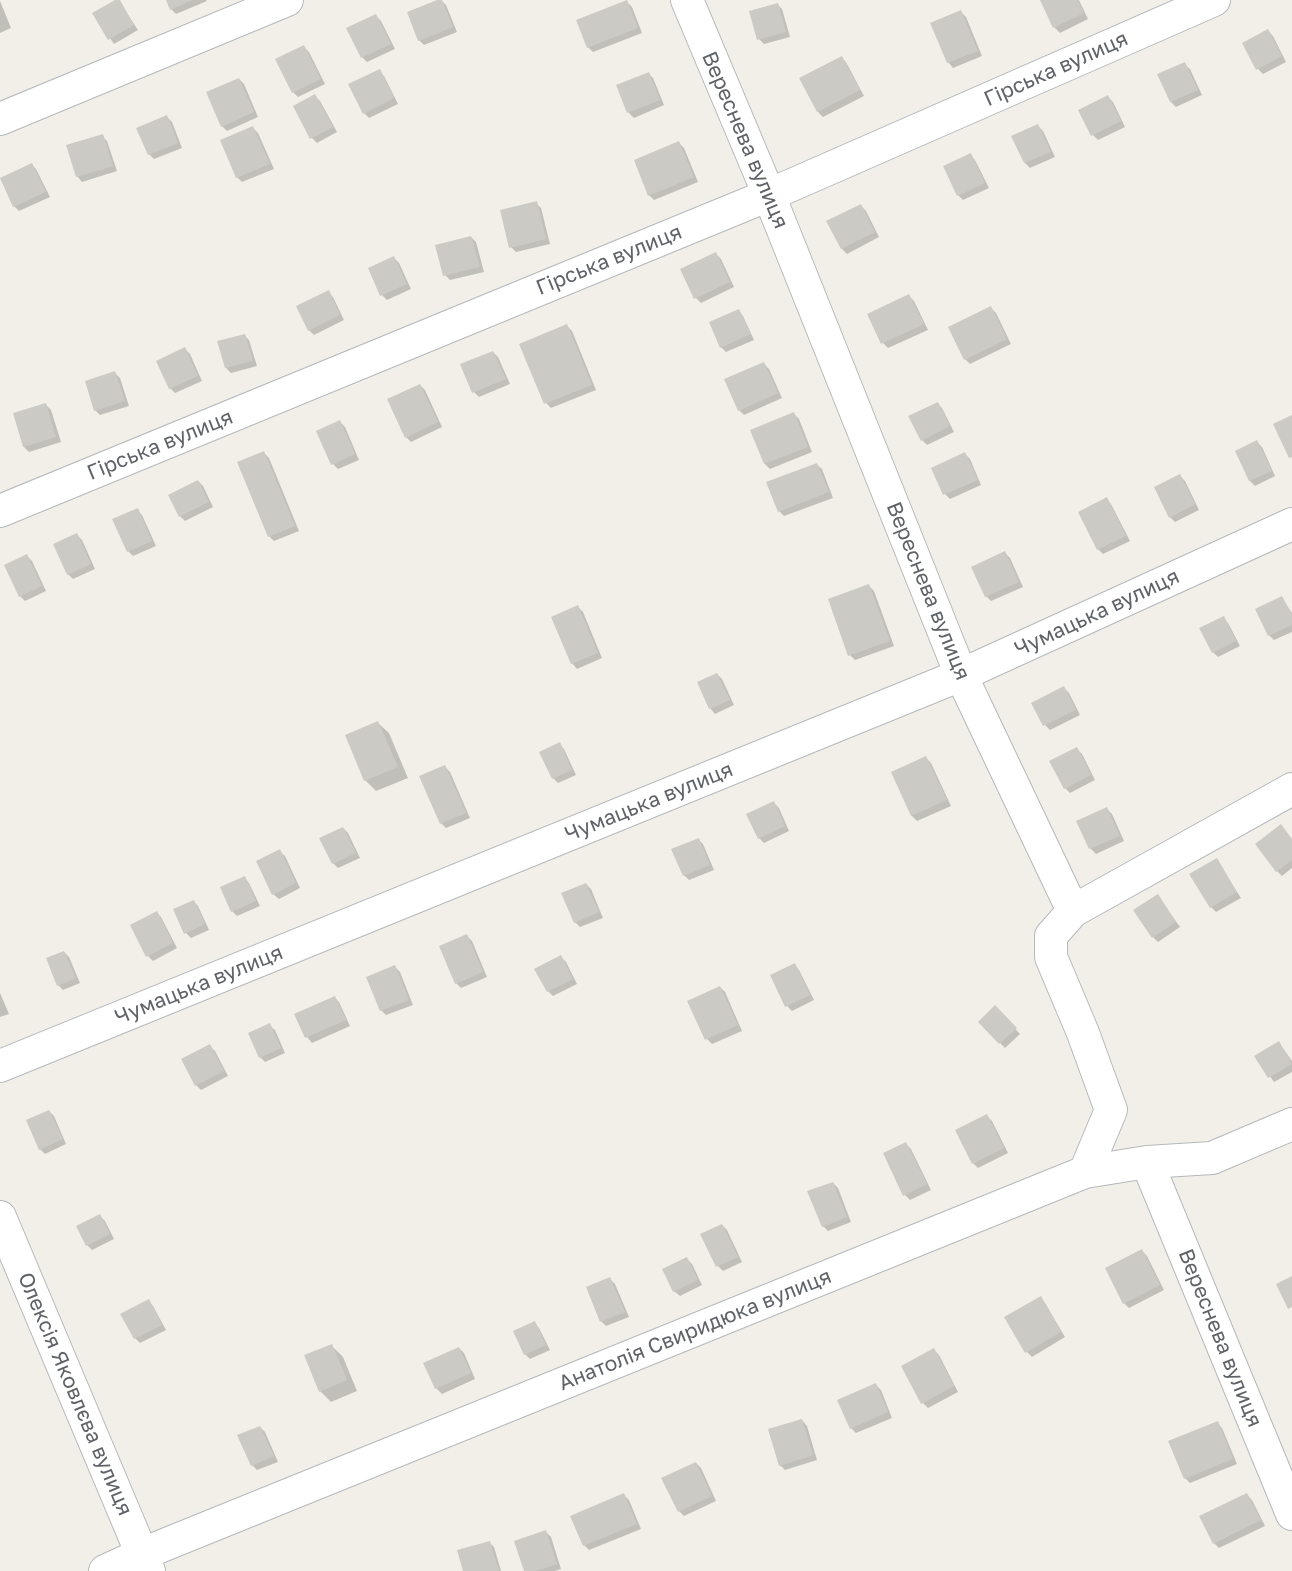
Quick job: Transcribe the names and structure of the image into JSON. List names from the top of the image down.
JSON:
{
  "streets": {
    "street": [
      "Гірська вулиця",
      "Вереснева вулиця",
      "Чумацька вулиця",
      "Анатолія Свиридюка вулиця",
      "Олексія Яковлєва вулиця"
    ]
  },
  "crossings": [
    ["Гірська вулиця", "Вереснева вулиця"],
    ["Вереснева вулиця", "Чумацька вулиця"],
    ["Вереснева вулиця", "Анатолія Свиридюка вулиця"],
    ["Анатолія Свиридюка вулиця", "Олексія Яковлєва вулиця"]
  ]
}
